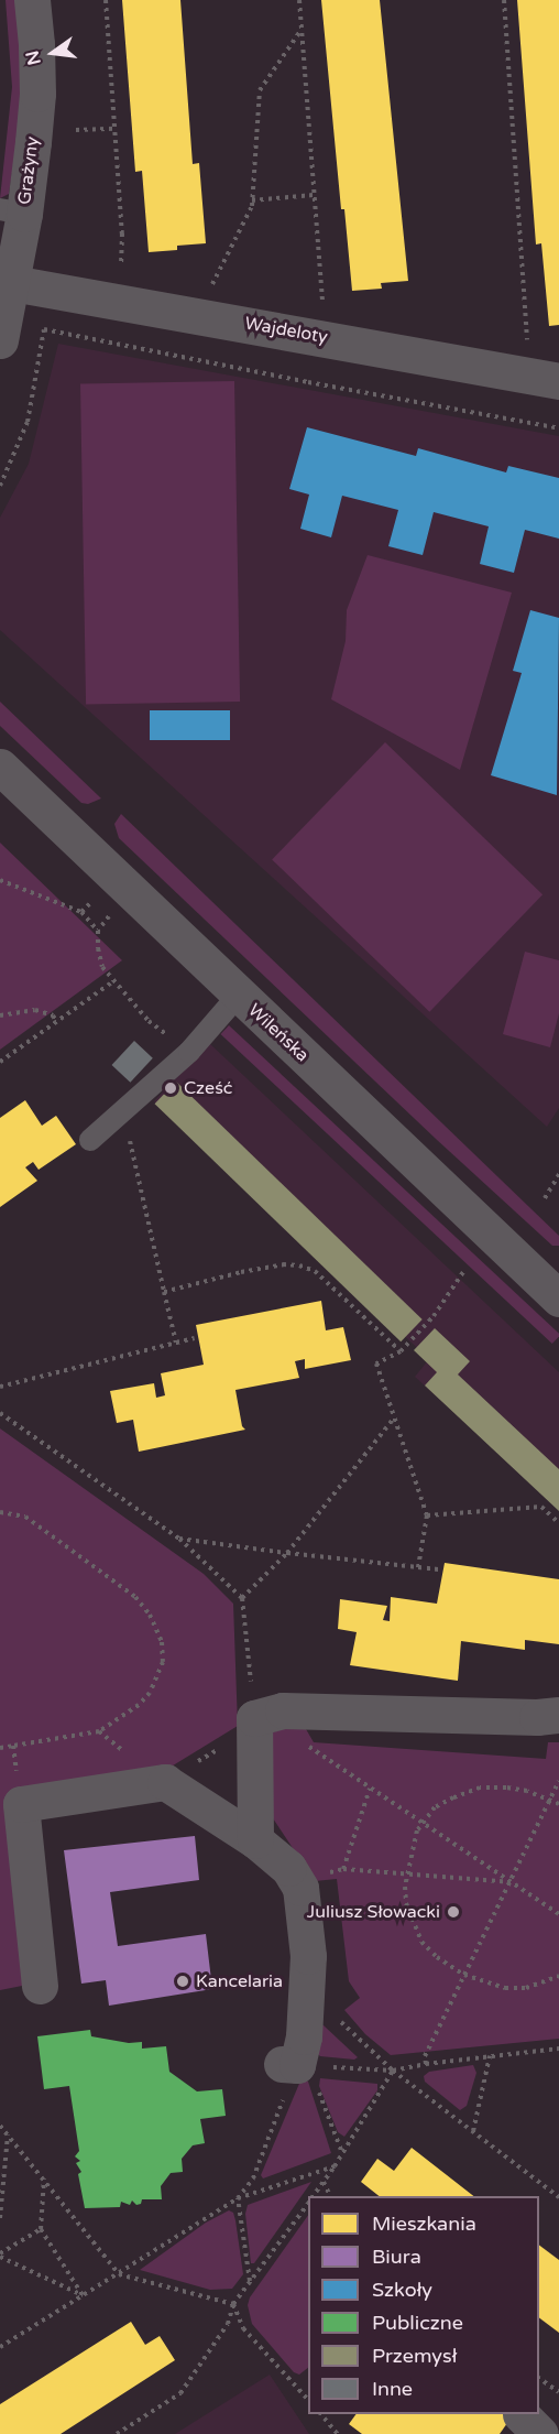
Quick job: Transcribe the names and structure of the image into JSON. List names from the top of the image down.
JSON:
{
  "streets": {
    "street": ["Grażyny", "Wajdeloty", "Wileńska"]
  },
  "crossings": [
    ["Grażyny", "Wajdeloty"]
  ],
  "places": ["Cześć", "Juliusz Słowacki", "Kancelaria"],
  "legend": [
    "Mieszkania",
    "Biura",
    "Szkoły",
    "Publiczne",
    "Przemysł",
    "Inne"
  ],
  "north": "left"
}
